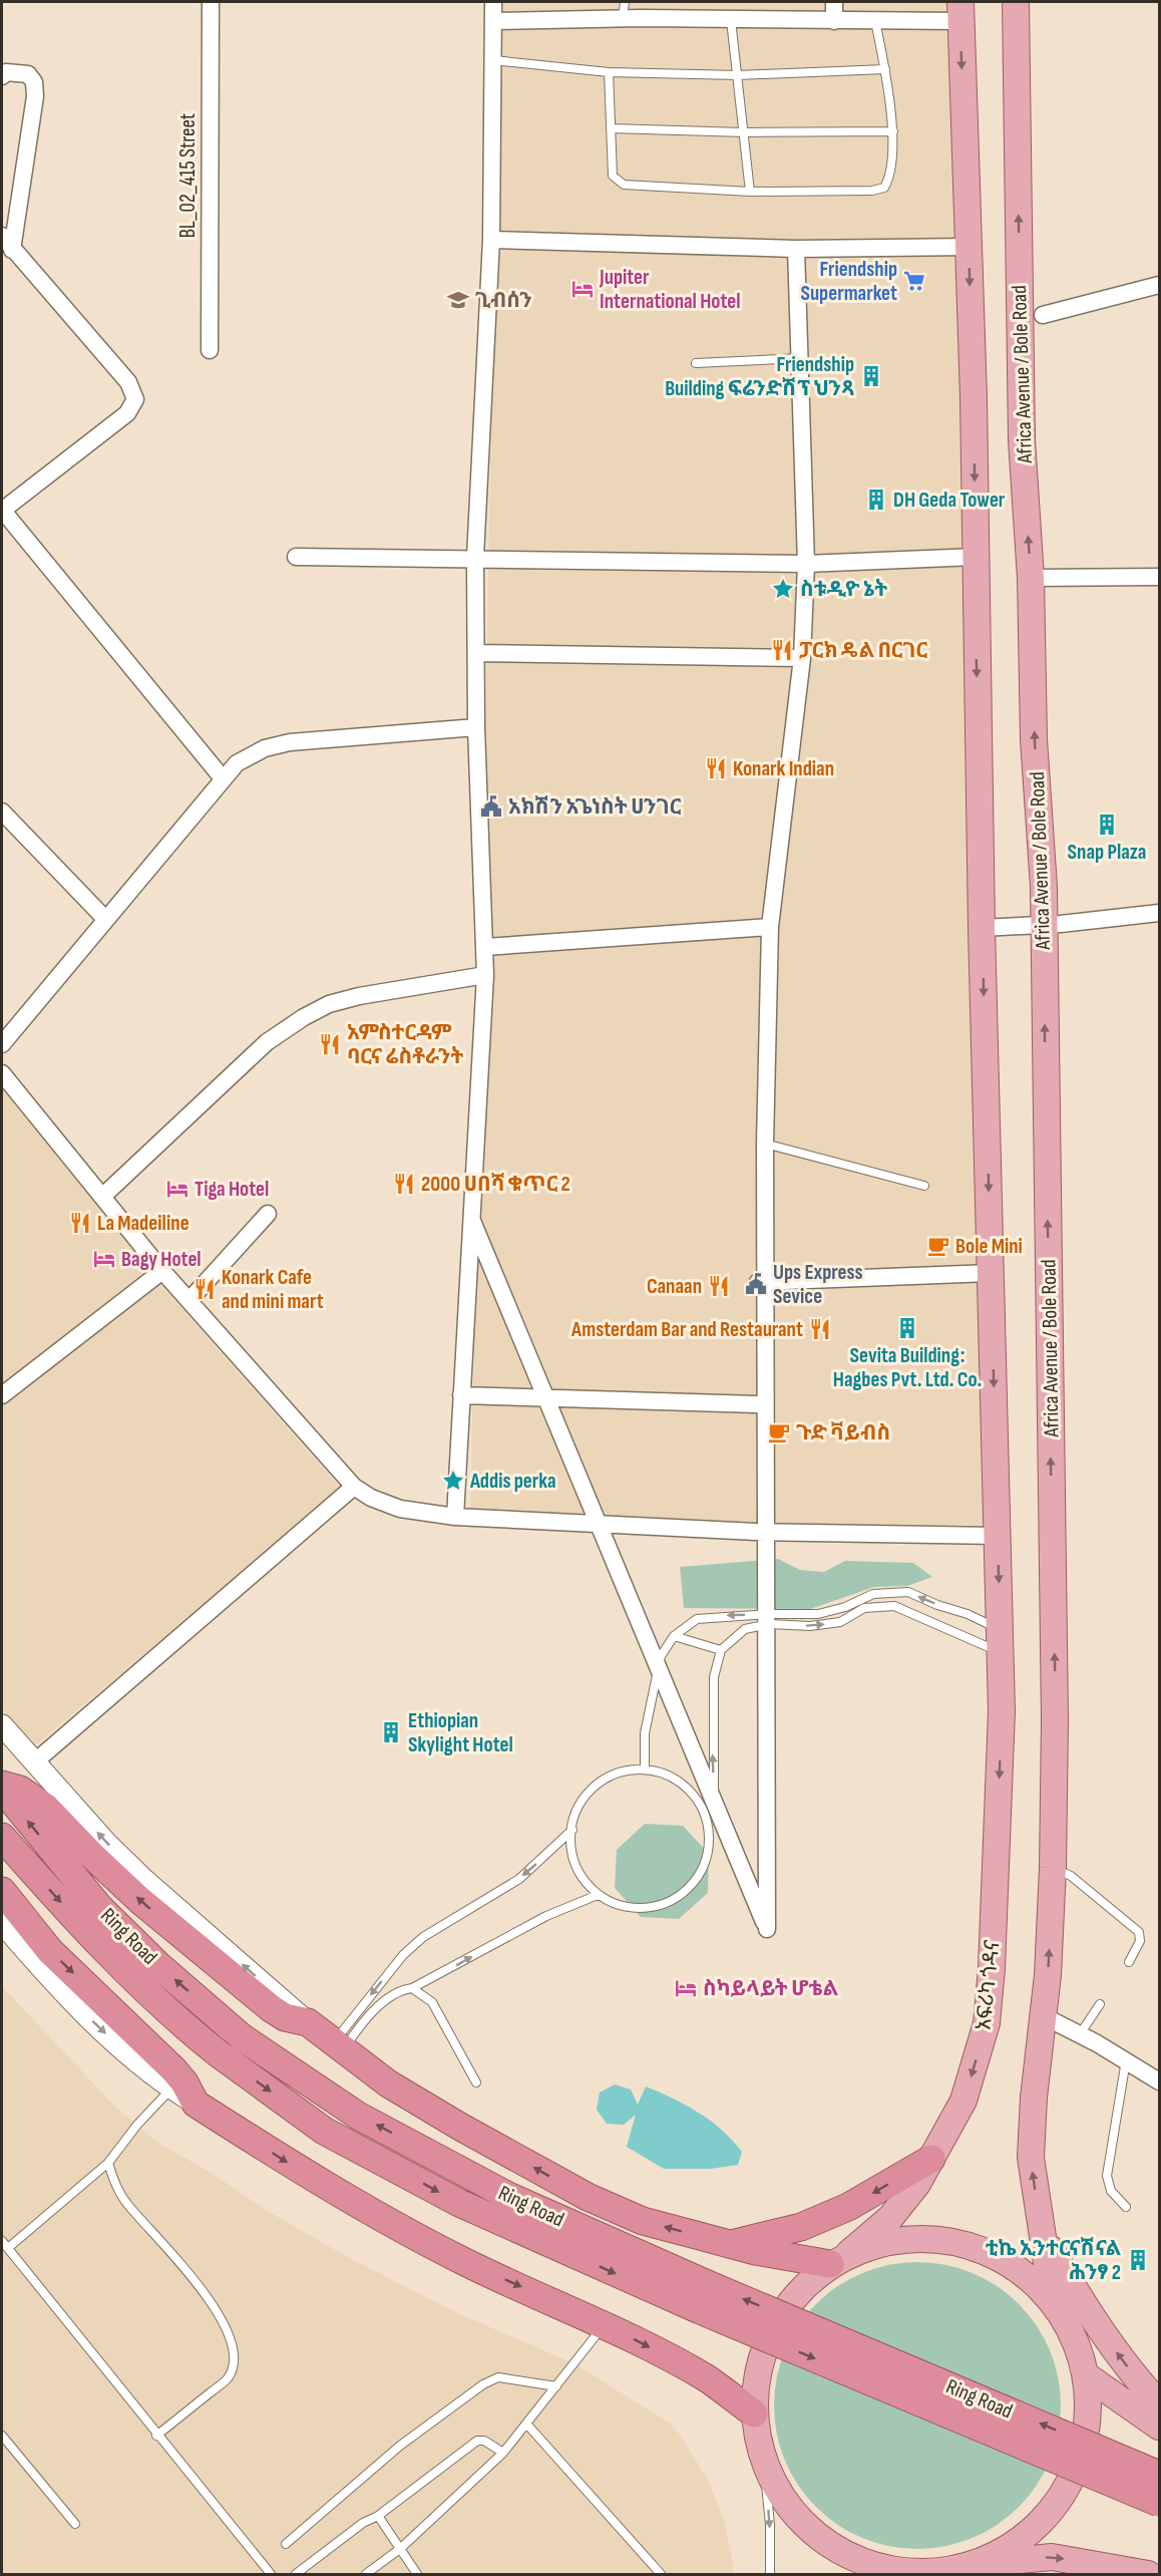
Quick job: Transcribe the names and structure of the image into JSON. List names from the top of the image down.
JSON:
{
  "streets": {
    "highway": ["Ring Road"],
    "main road": ["Africa Avenue / Bole Road", "አፍሪካ ጎዳና"],
    "street": ["BL_02_415 Street"]
  },
  "places": {
    "supermarket": ["Friendship Supermarket"],
    "hotel": [
      "Jupiter International Hotel",
      "Tiga Hotel",
      "Bagy Hotel",
      "ስካይላይት ሆቴል"
    ],
    "school or university": ["ጊብሰን"],
    "building": [
      "Friendship Building ፍሬንድሽፕ ህንጻ",
      "DH Geda Tower",
      "Snap Plaza",
      "Sevita Building: Hagbes Pvt. Ltd. Co.",
      "Ethiopian Skylight Hotel",
      "ቲኬ ኢንተርናሽናል ሕንፃ 2"
    ],
    "place": ["ስቱዲዮ ኔት", "Addis perka"],
    "restaurant": [
      "ፓርክ ዴል በርገር",
      "Konark Indian",
      "አምስተርዳም ባርና ሬስቶራንት",
      "2000 ሀበሻ ቁጥር 2",
      "La Madeiline",
      "Canaan",
      "Konark Cafe and mini mart",
      "Amsterdam Bar and Restaurant"
    ],
    "public building": ["አክሽን አጌነስት ሀንገር", "Ups Express Sevice"],
    "cafe": ["Bole Mini", "ጉድ ቫይብስ"]
  }
}
